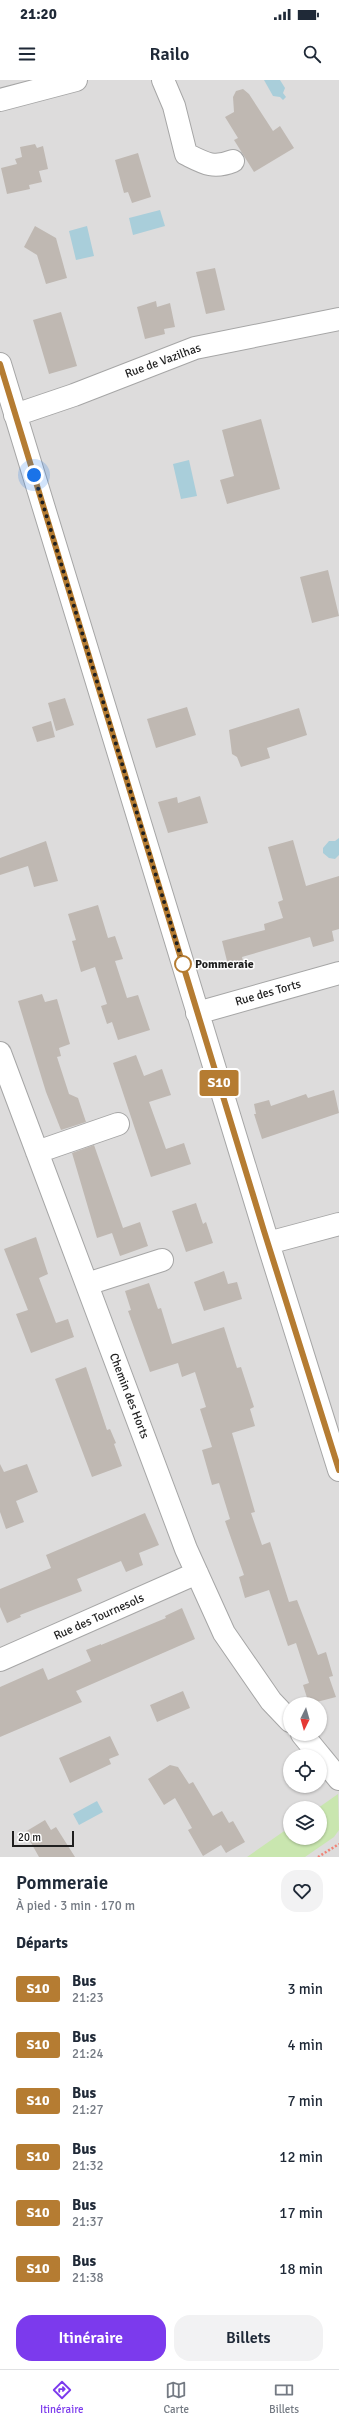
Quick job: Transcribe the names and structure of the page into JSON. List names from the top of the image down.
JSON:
{
  "streets": {
    "street": [
      "Rue de Vazilhas",
      "Rue des Torts",
      "Chemin des Horts",
      "Rue des Tournesols"
    ]
  },
  "crossings": [
    ["Chemin des Horts", "Rue des Tournesols"]
  ],
  "places": ["Pommeraie"],
  "lines": ["bus line S10"],
  "scale_bar": "20 m",
  "north": "bottom",
  "page": {
    "status": "21:20",
    "header": "Railo",
    "on_map": "S10",
    "scale": "20 m",
    "heading": [
      ["Pommeraie", "À pied · 3 min · 170 m"],
      "Départs"
    ],
    "list": [
      {
        "mark": "S10",
        "name": "Bus",
        "note": "21:23",
        "value": "3 min"
      },
      {
        "mark": "S10",
        "name": "Bus",
        "note": "21:24",
        "value": "4 min"
      },
      {
        "mark": "S10",
        "name": "Bus",
        "note": "21:27",
        "value": "7 min"
      },
      {
        "mark": "S10",
        "name": "Bus",
        "note": "21:32",
        "value": "12 min"
      },
      {
        "mark": "S10",
        "name": "Bus",
        "note": "21:37",
        "value": "17 min"
      },
      {
        "mark": "S10",
        "name": "Bus",
        "note": "21:38",
        "value": "18 min"
      }
    ],
    "buttons": ["Itinéraire", "Billets"],
    "tabs": ["Itinéraire", "Carte", "Billets"]
  }
}
